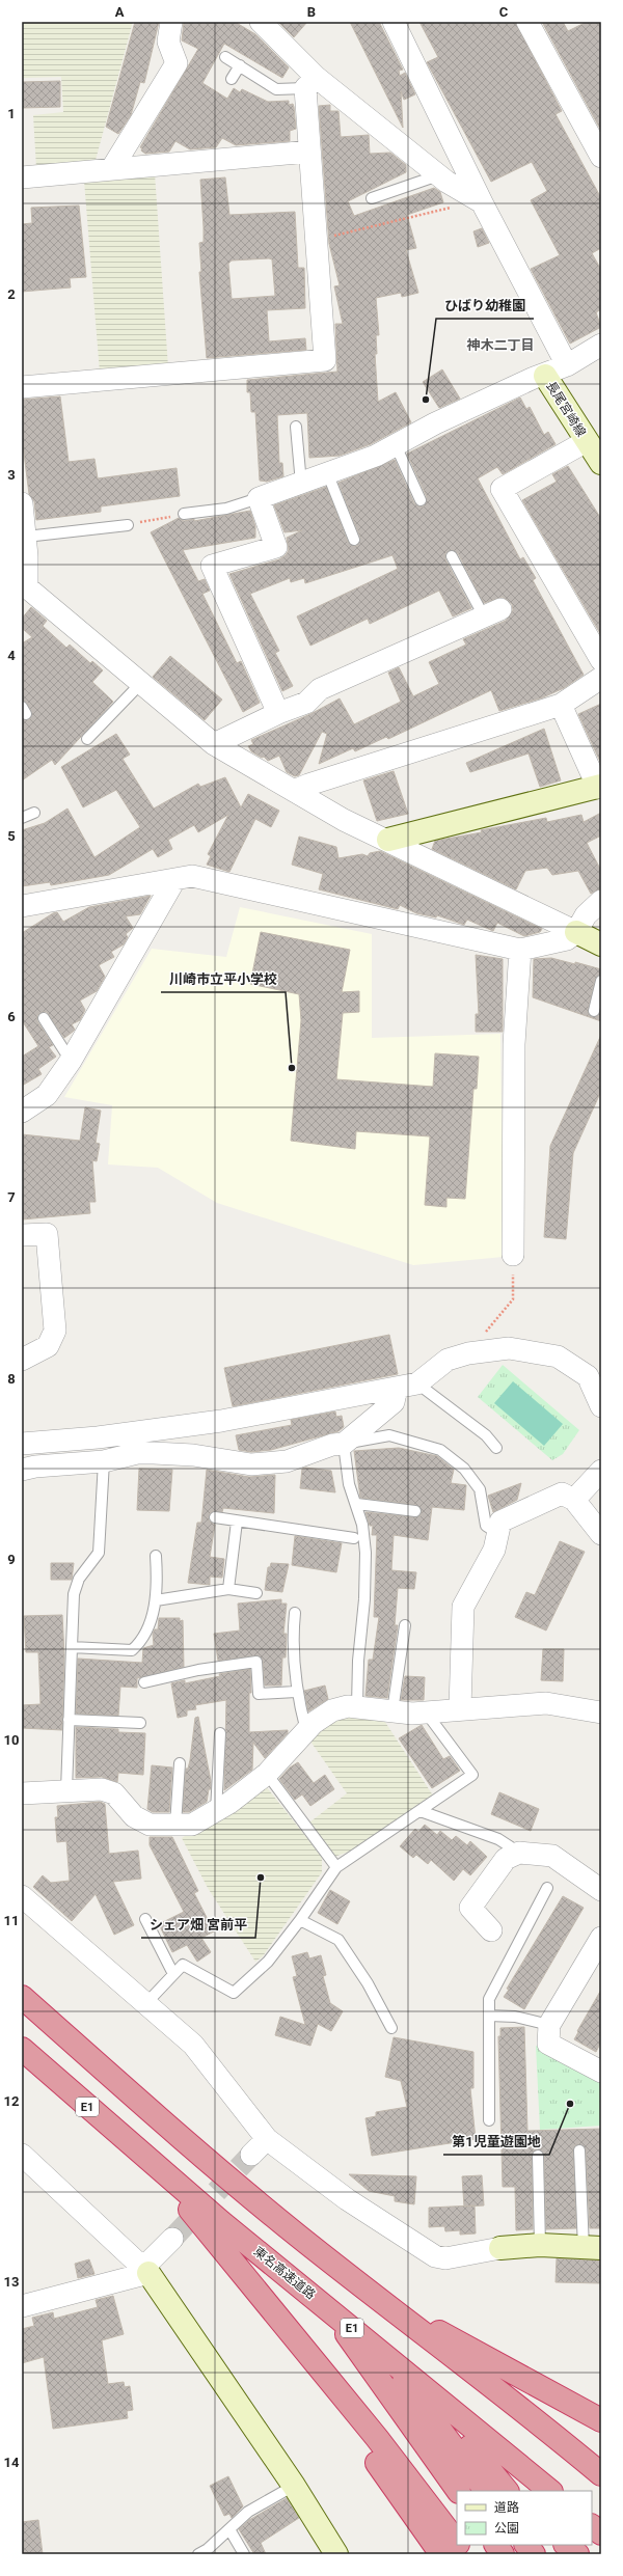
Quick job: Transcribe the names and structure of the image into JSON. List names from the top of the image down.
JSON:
{
  "streets": {
    "highway": ["E1", "東名高速道路"],
    "street": ["長尾宮崎線"]
  },
  "districts": ["神木二丁目"],
  "places": [
    "ひばり幼稚園",
    "川崎市立平小学校",
    "シェア畑 宮前平",
    "第1児童遊園地"
  ],
  "legend": ["道路", "公園"],
  "grid": {
    "columns": ["A", "B", "C"],
    "rows": [
      "1",
      "2",
      "3",
      "4",
      "5",
      "6",
      "7",
      "8",
      "9",
      "10",
      "11",
      "12",
      "13",
      "14"
    ]
  }
}
